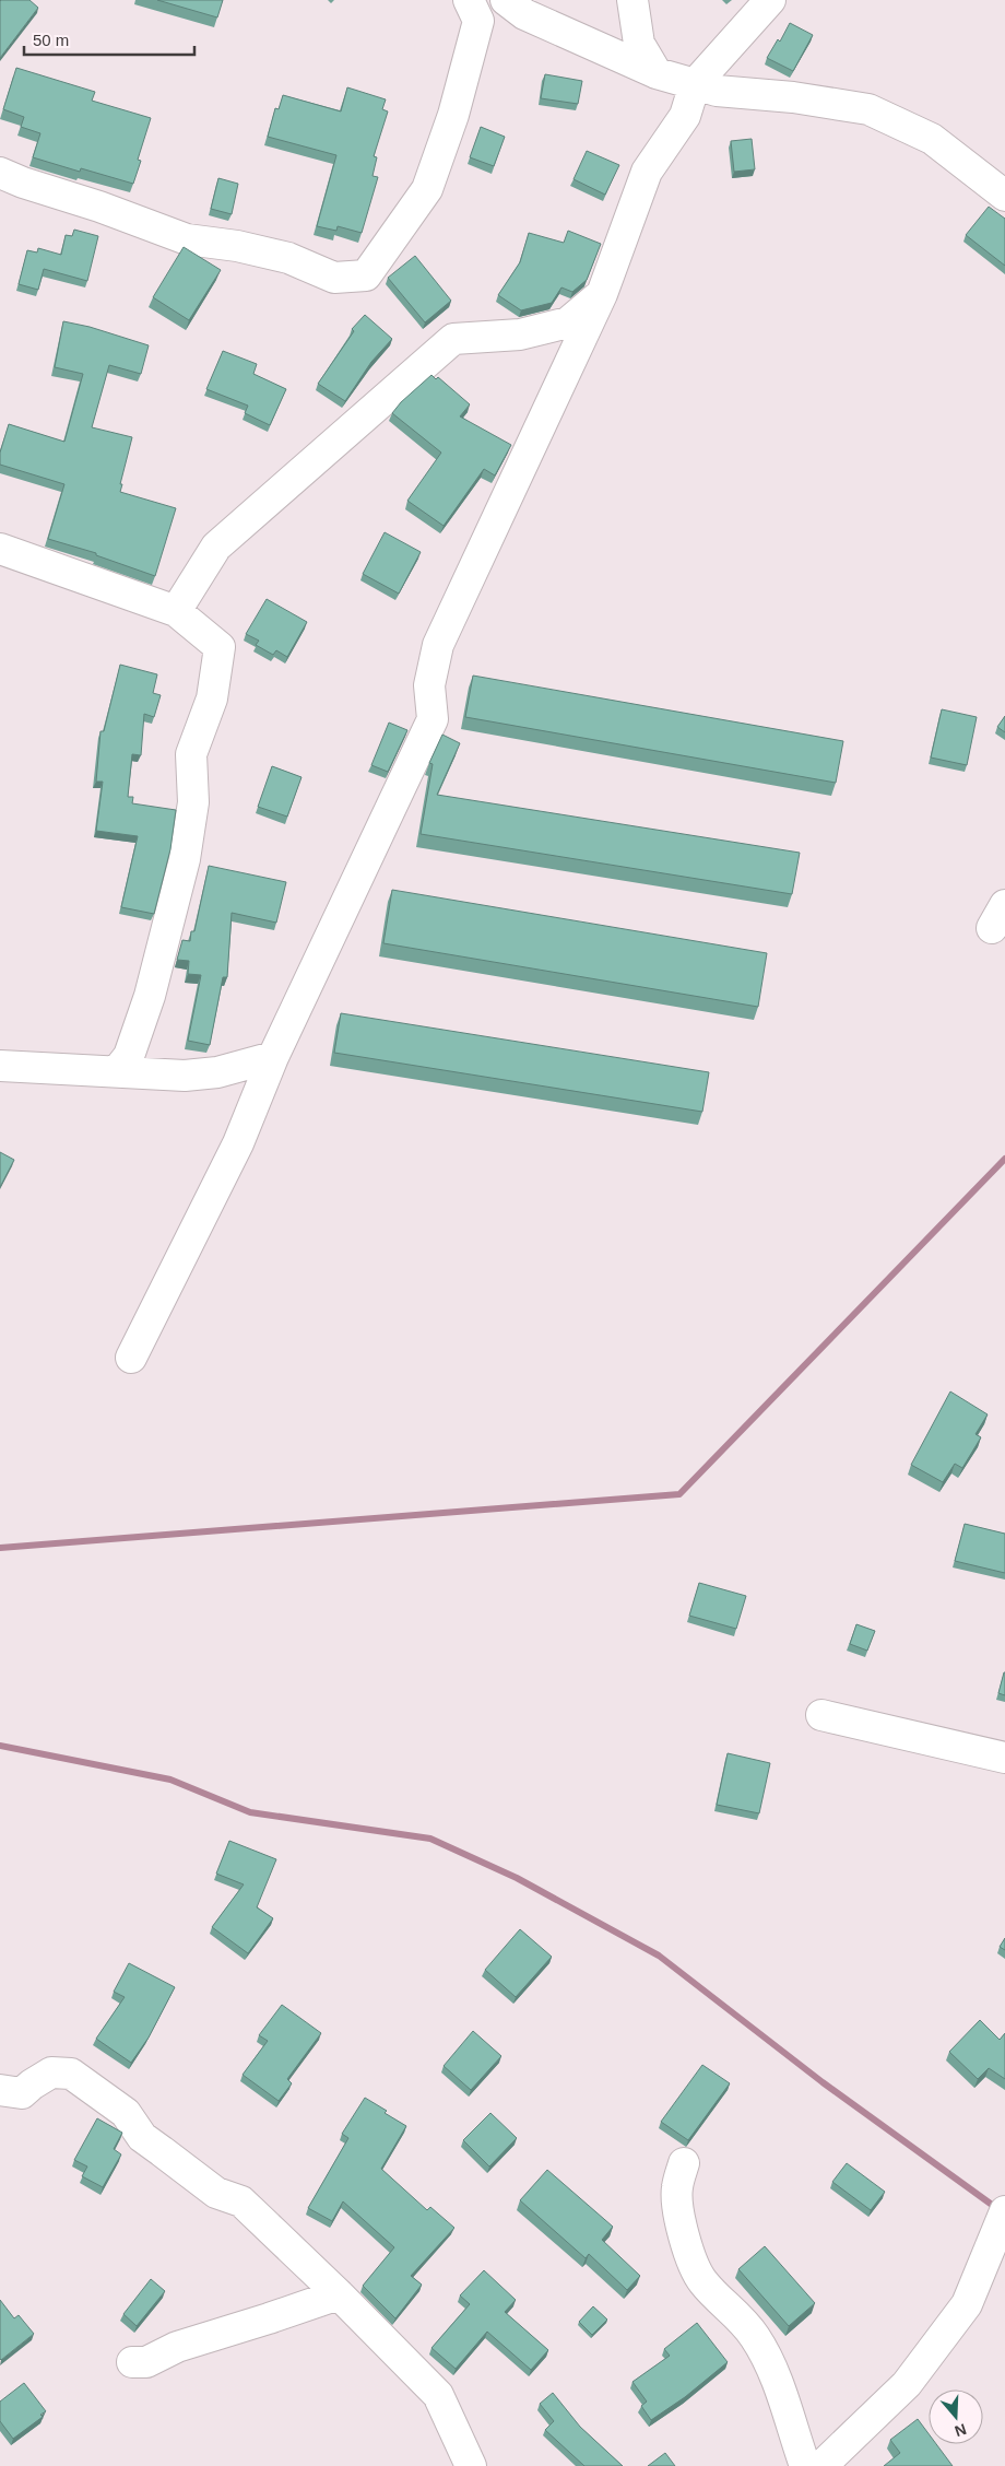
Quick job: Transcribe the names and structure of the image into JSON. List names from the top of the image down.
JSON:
{
  "scale_bar": "50 m",
  "north": "bottom"
}
